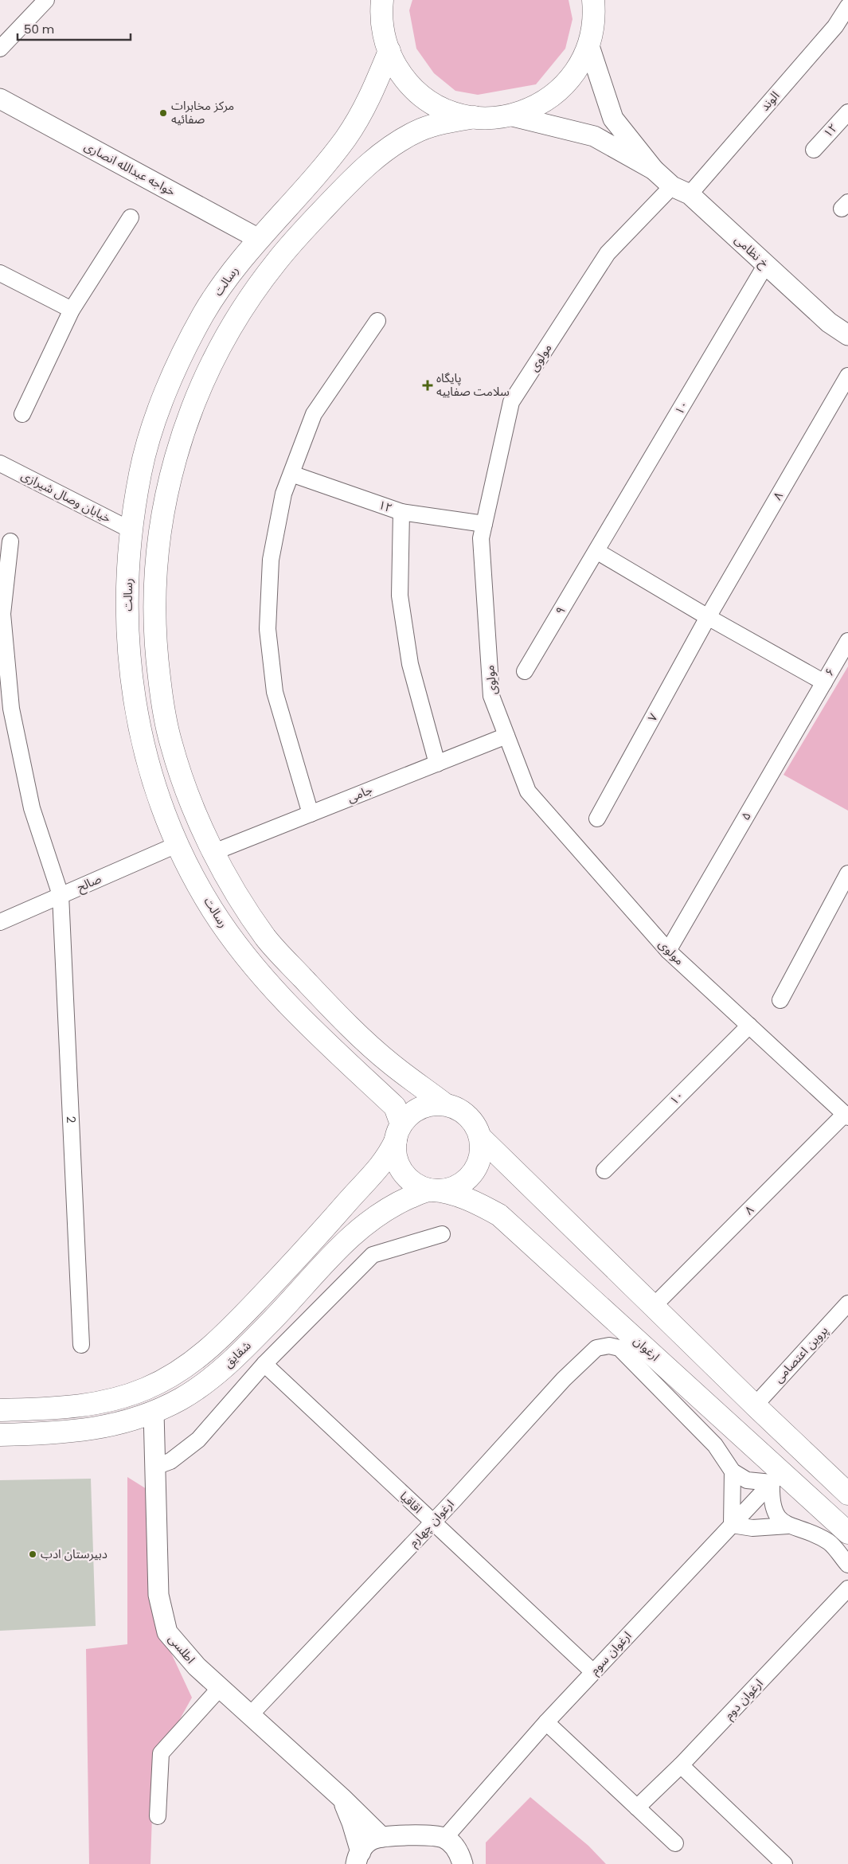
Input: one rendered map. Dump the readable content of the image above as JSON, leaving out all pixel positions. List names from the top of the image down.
{
  "streets": {
    "main road": ["رسالت", "ارغوان", "شقایق"],
    "street": [
      "الوند",
      "۱۲",
      "خواجه عبدالله انصاری",
      "خ نظامی",
      "مولوی",
      "۱۰",
      "۸",
      "خیابان وصال شیرازی",
      "۹",
      "۶",
      "۷",
      "جامی",
      "۵",
      "صالح",
      "2",
      "پروین اعتصامی",
      "اقاقیا",
      "ارغوان چهارم",
      "اطلسی",
      "ارغوان سوم",
      "ارغوان دوم"
    ]
  },
  "crossings": [
    ["الوند", "خ نظامی"],
    ["الوند", "مولوی"],
    ["۱۲", "مولوی"],
    ["خواجه عبدالله انصاری", "رسالت"],
    ["خ نظامی", "مولوی"],
    ["خ نظامی", "۱۰"],
    ["رسالت", "خیابان وصال شیرازی"],
    ["رسالت", "صالح"],
    ["رسالت", "ارغوان"],
    ["رسالت", "شقایق"],
    ["مولوی", "۱۰"],
    ["مولوی", "۸"],
    ["مولوی", "جامی"],
    ["مولوی", "۵"],
    ["۱۰", "۹"],
    ["۸", "۷"],
    ["۶", "۵"],
    ["صالح", "2"],
    ["ارغوان", "شقایق"],
    ["ارغوان", "ارغوان سوم"],
    ["شقایق", "اطلسی"],
    ["اقاقیا", "ارغوان چهارم"],
    ["اقاقیا", "ارغوان سوم"],
    ["ارغوان چهارم", "اطلسی"]
  ],
  "places": {
    "other": ["مرکز مخابرات صفائیه", "دبیرستان ادب"],
    "health": ["پایگاه سلامت صفاییه"]
  },
  "scale_bar": "50 m"
}
